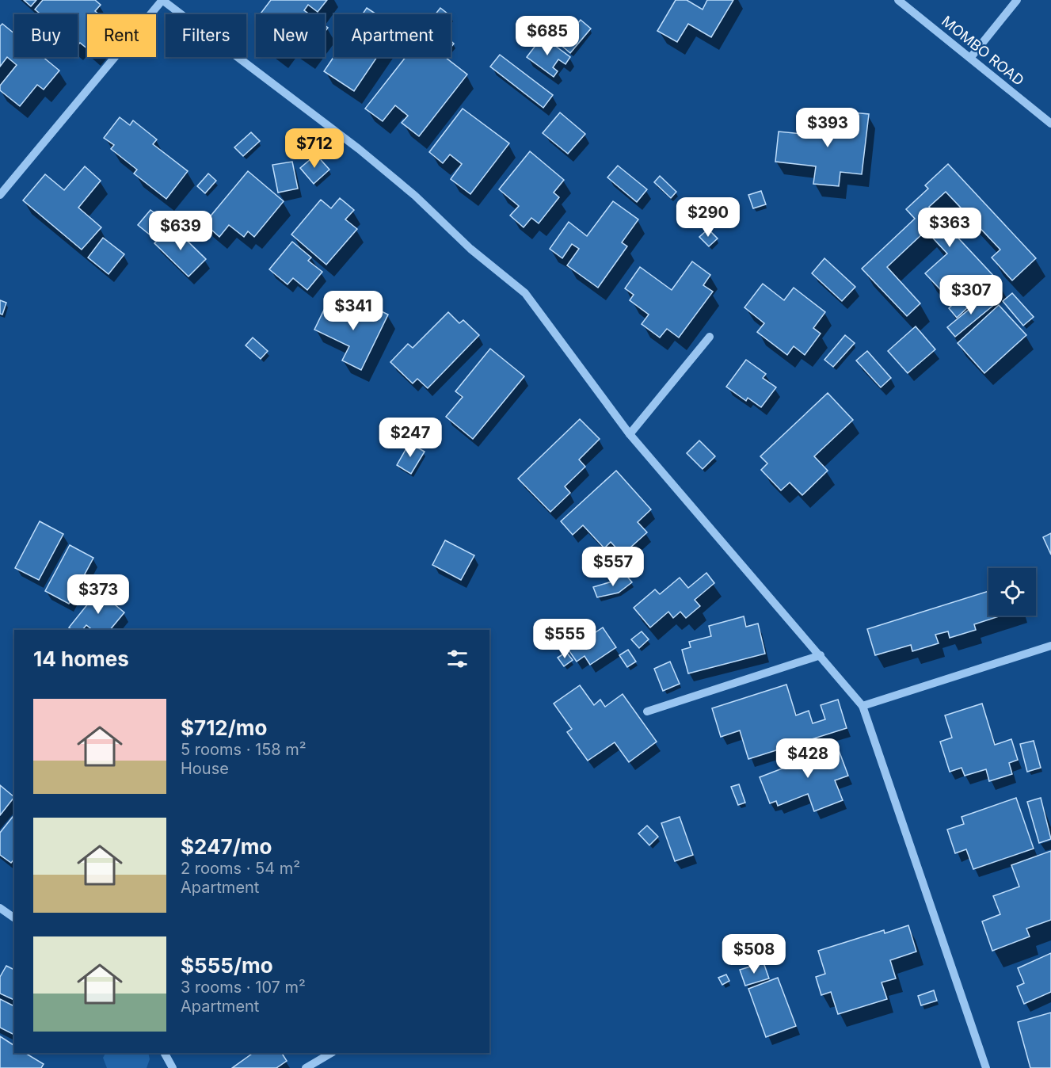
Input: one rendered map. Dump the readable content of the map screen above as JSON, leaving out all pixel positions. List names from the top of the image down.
{
  "streets": {
    "street": ["MOMBO ROAD"]
  },
  "page": {
    "chip": [
      "Buy",
      "Rent",
      "Filters",
      "New",
      "Apartment"
    ],
    "price": [
      "$685",
      "$393",
      "$712",
      "$290",
      "$363",
      "$639",
      "$307",
      "$341",
      "$247",
      "$557",
      "$373",
      "$555",
      "$428",
      "$508"
    ],
    "heading": "14 homes",
    "list": [
      {
        "name": "$712/mo",
        "note": "5 rooms · 158 m² · House"
      },
      {
        "name": "$247/mo",
        "note": "2 rooms · 54 m² · Apartment"
      },
      {
        "name": "$555/mo",
        "note": "3 rooms · 107 m² · Apartment"
      }
    ]
  }
}
